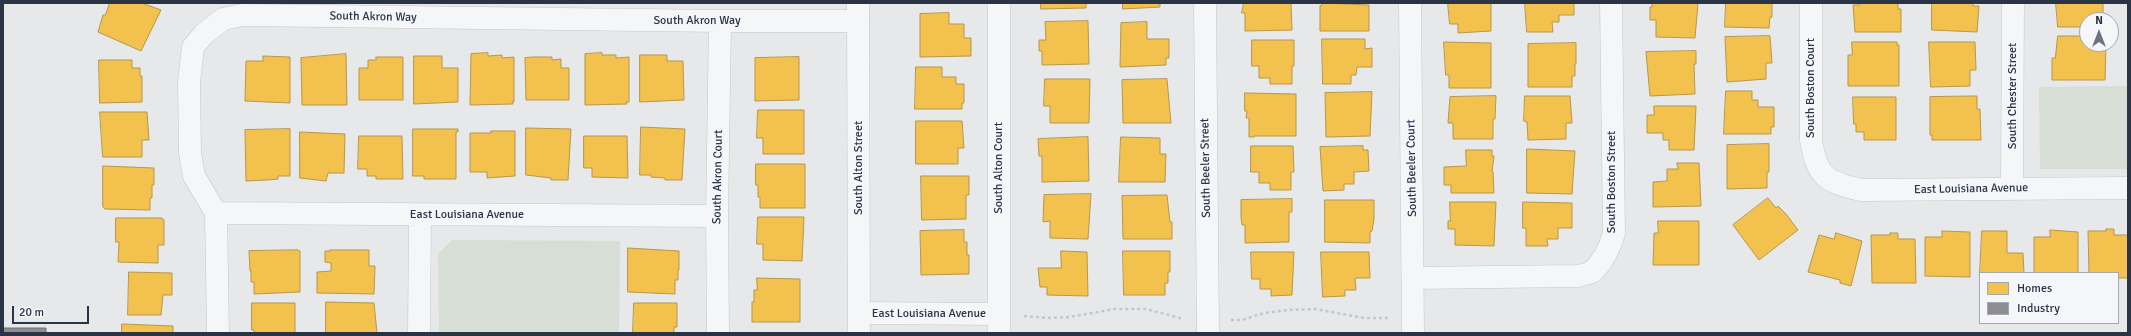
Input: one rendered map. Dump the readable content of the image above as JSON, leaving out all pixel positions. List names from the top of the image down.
{
  "streets": {
    "street": [
      "South Akron Way",
      "South Boston Court",
      "South Chester Street",
      "South Alton Street",
      "South Alton Court",
      "South Beeler Street",
      "South Beeler Court",
      "South Akron Court",
      "South Boston Street",
      "East Louisiana Avenue"
    ]
  },
  "crossings": [
    ["South Akron Way", "South Alton Street"],
    ["South Akron Way", "South Akron Court"],
    ["South Akron Way", "East Louisiana Avenue"],
    ["South Boston Court", "East Louisiana Avenue"],
    ["South Chester Street", "East Louisiana Avenue"],
    ["South Alton Street", "East Louisiana Avenue"],
    ["South Alton Court", "East Louisiana Avenue"],
    ["South Beeler Court", "South Boston Street"],
    ["South Akron Court", "East Louisiana Avenue"]
  ],
  "legend": ["Homes", "Industry"],
  "scale_bar": "20 m",
  "north": "top"
}
